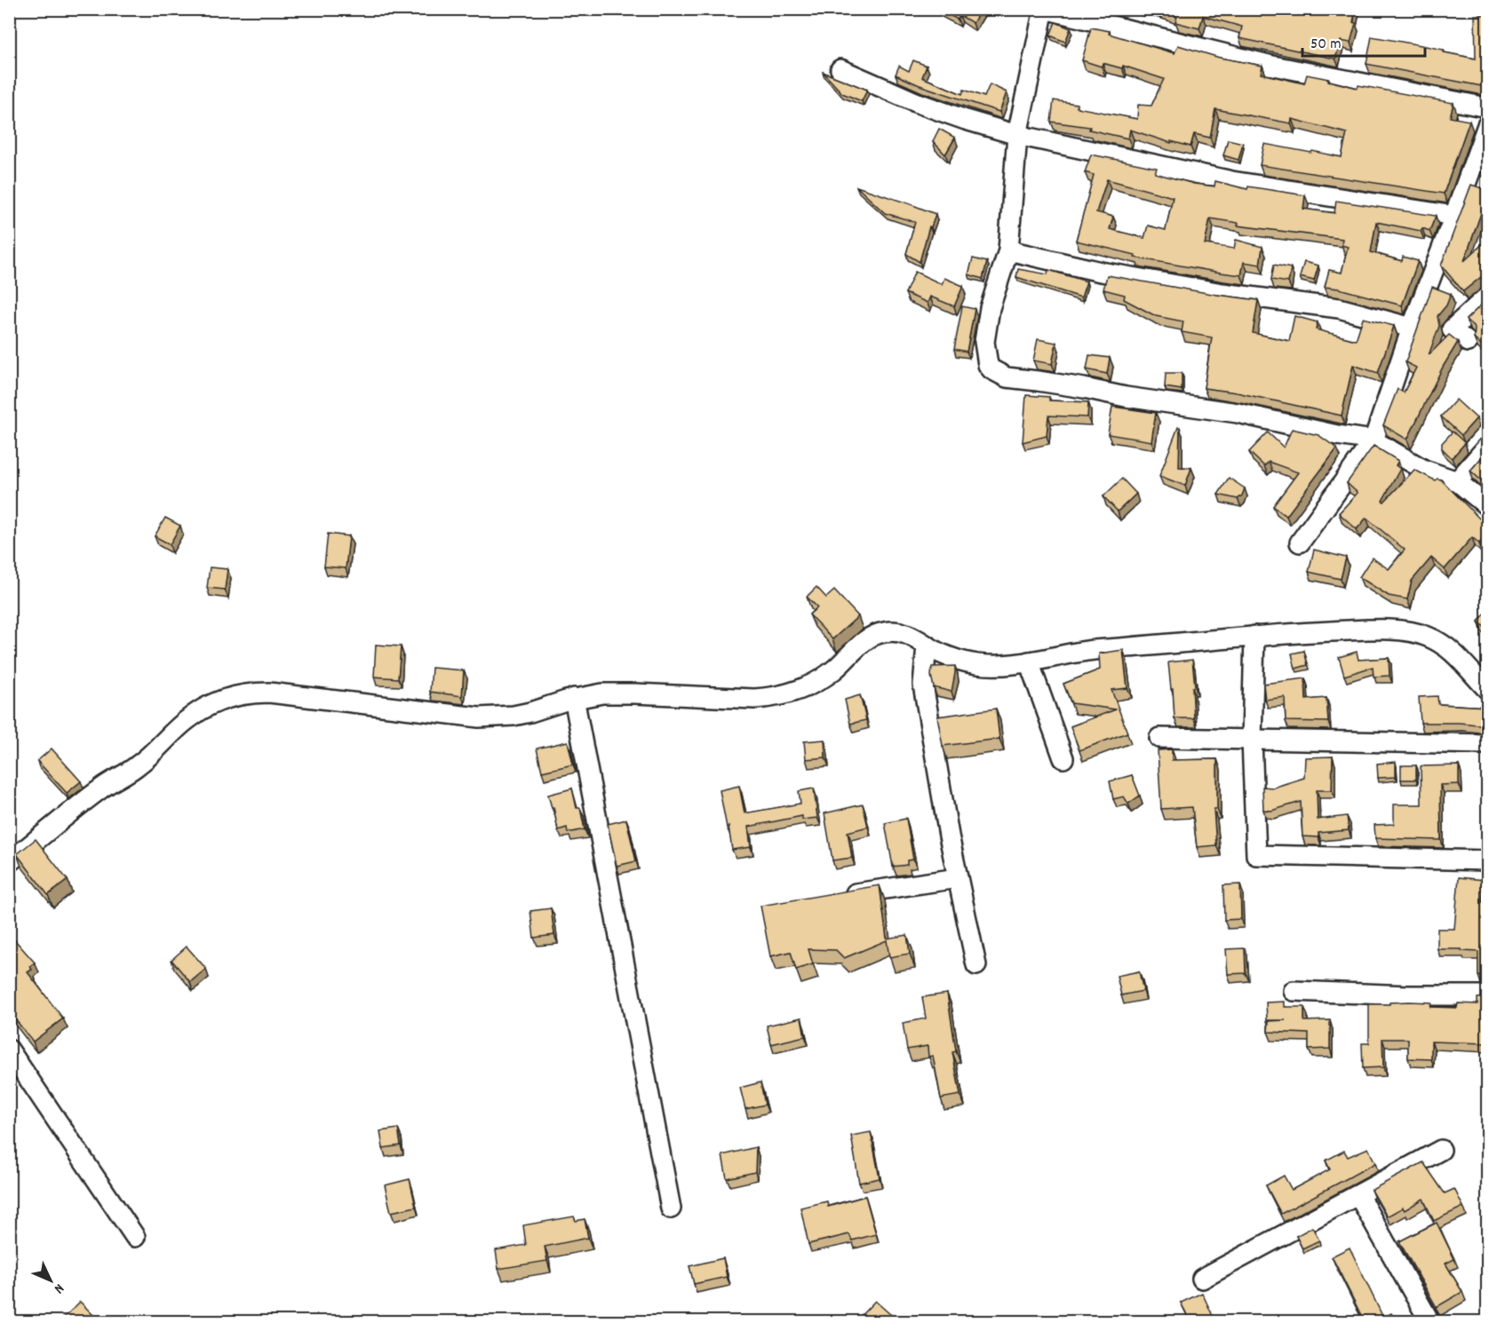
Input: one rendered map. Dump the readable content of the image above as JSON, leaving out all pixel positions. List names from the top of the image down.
{
  "scale_bar": "50 m",
  "north": "bottom right"
}
